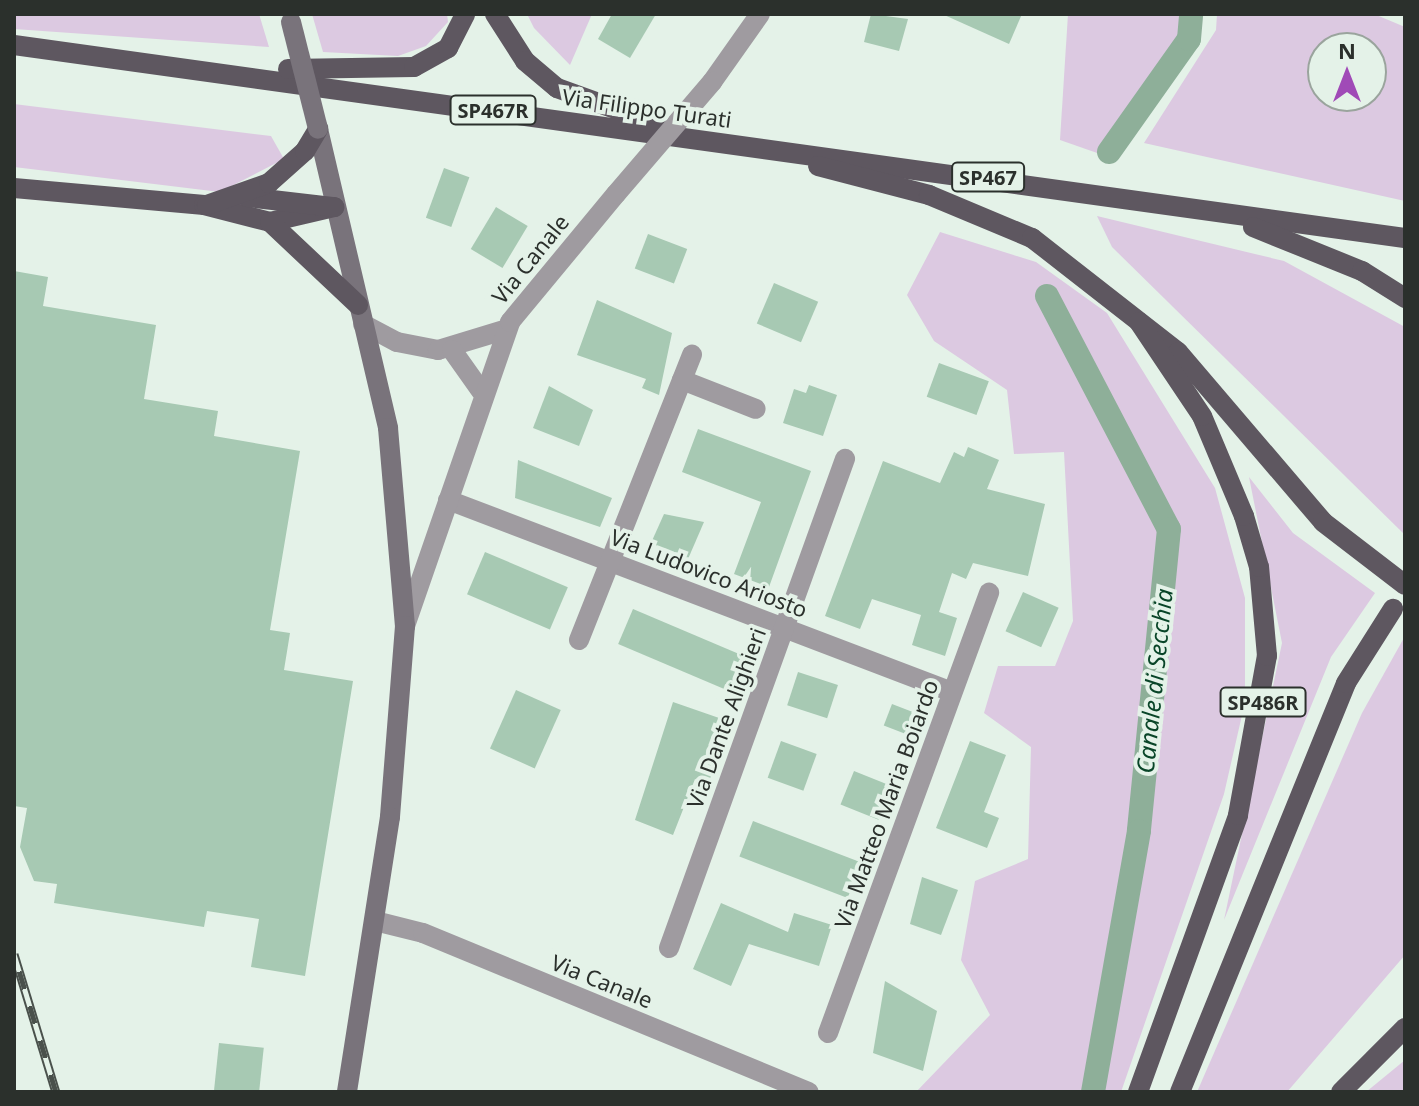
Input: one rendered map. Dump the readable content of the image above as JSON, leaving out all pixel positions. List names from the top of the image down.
{
  "streets": {
    "main road": [
      "Via Filippo Turati",
      "SP467R",
      "SP467",
      "Via Canale",
      "SP486R"
    ],
    "street": ["Via Ludovico Ariosto", "Via Dante Alighieri", "Via Matteo Maria Boiardo"]
  },
  "crossings": [
    ["Via Filippo Turati", "SP467"],
    ["Via Canale", "Via Ludovico Ariosto"],
    ["Via Ludovico Ariosto", "Via Dante Alighieri"],
    ["Via Ludovico Ariosto", "Via Matteo Maria Boiardo"]
  ],
  "water": ["Canale di Secchia"],
  "north": "top"
}
